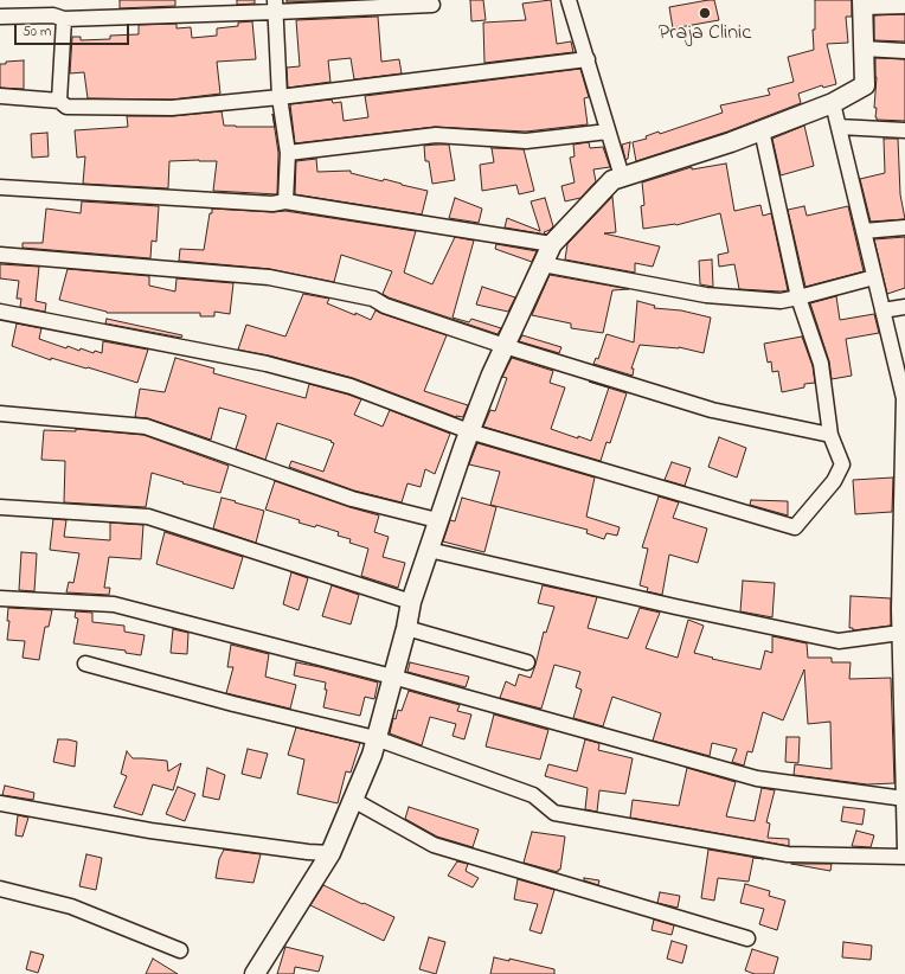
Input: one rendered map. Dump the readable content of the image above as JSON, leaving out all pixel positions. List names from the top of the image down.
{
  "places": ["Praja Clinic"],
  "scale_bar": "50 m"
}
